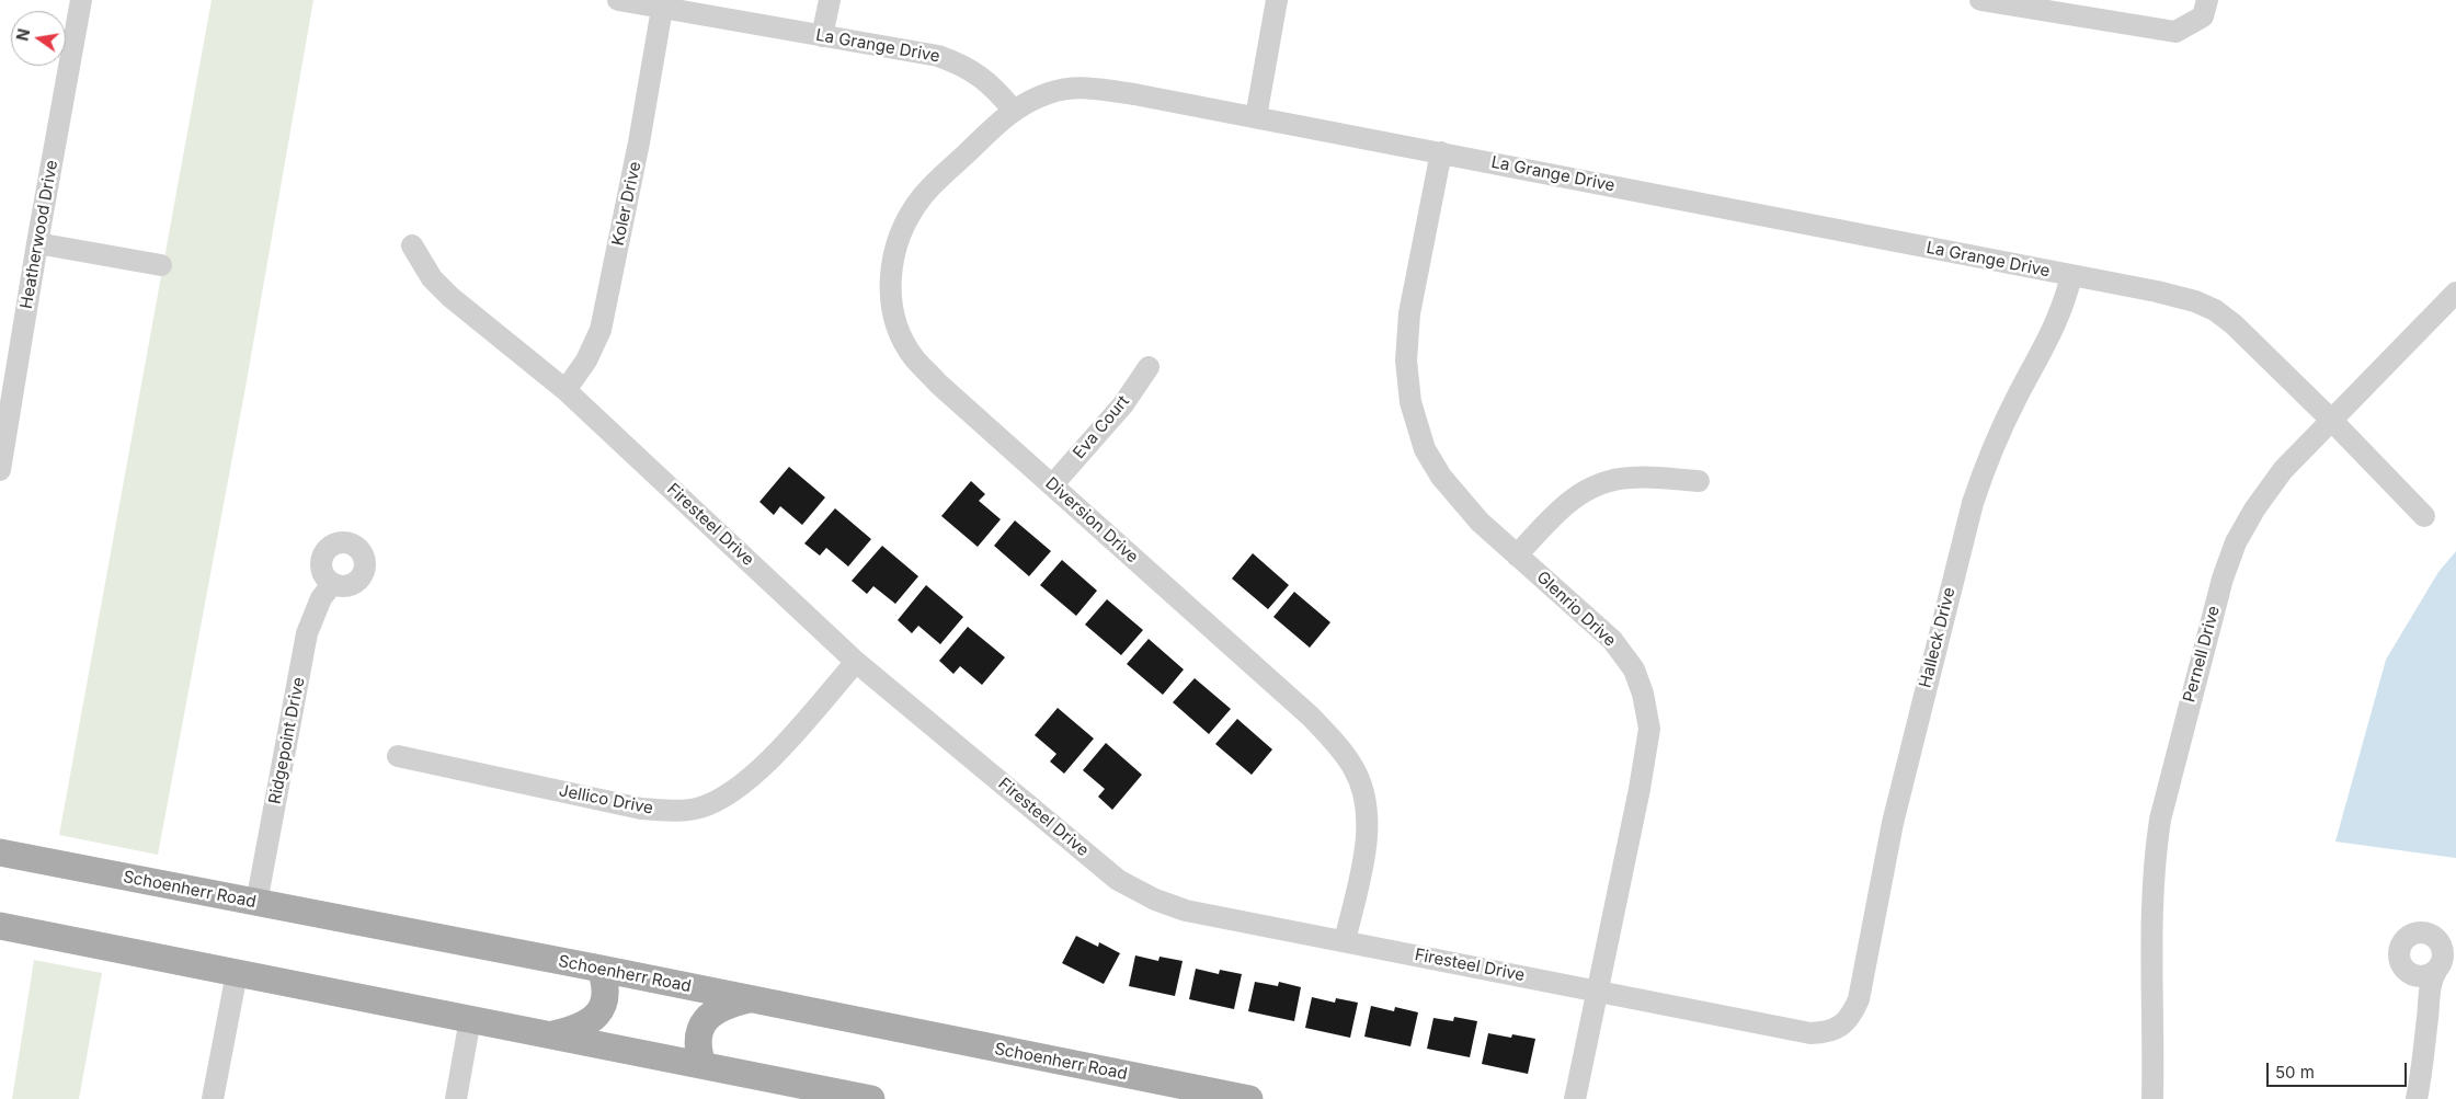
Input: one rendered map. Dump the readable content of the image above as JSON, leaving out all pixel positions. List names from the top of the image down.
{
  "streets": {
    "main road": ["Schoenherr Road"],
    "street": [
      "La Grange Drive",
      "Koler Drive",
      "Heatherwood Drive",
      "Eva Court",
      "Diversion Drive",
      "Firesteel Drive",
      "Glenrio Drive",
      "Halleck Drive",
      "Pernell Drive",
      "Ridgepoint Drive",
      "Jellico Drive"
    ]
  },
  "crossings": [
    ["La Grange Drive", "Koler Drive"],
    ["La Grange Drive", "Diversion Drive"],
    ["La Grange Drive", "Glenrio Drive"],
    ["La Grange Drive", "Halleck Drive"],
    ["La Grange Drive", "Pernell Drive"],
    ["Koler Drive", "Firesteel Drive"],
    ["Eva Court", "Diversion Drive"],
    ["Diversion Drive", "Firesteel Drive"],
    ["Firesteel Drive", "Glenrio Drive"],
    ["Firesteel Drive", "Halleck Drive"],
    ["Firesteel Drive", "Jellico Drive"],
    ["Ridgepoint Drive", "Schoenherr Road"]
  ],
  "scale_bar": "50 m",
  "north": "left"
}
